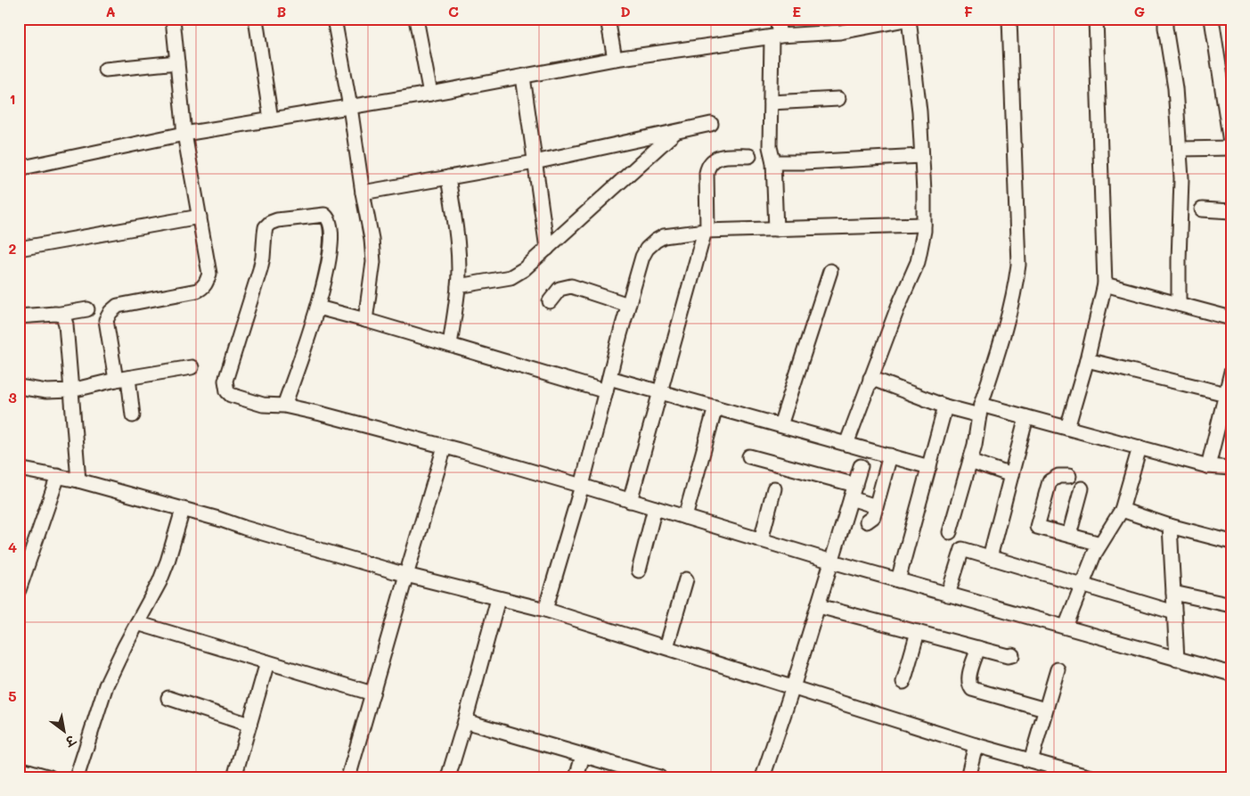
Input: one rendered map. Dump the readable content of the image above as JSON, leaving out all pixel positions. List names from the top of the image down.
{
  "north": "bottom right",
  "grid": {
    "columns": [
      "A",
      "B",
      "C",
      "D",
      "E",
      "F",
      "G"
    ],
    "rows": [
      "1",
      "2",
      "3",
      "4",
      "5"
    ]
  }
}
